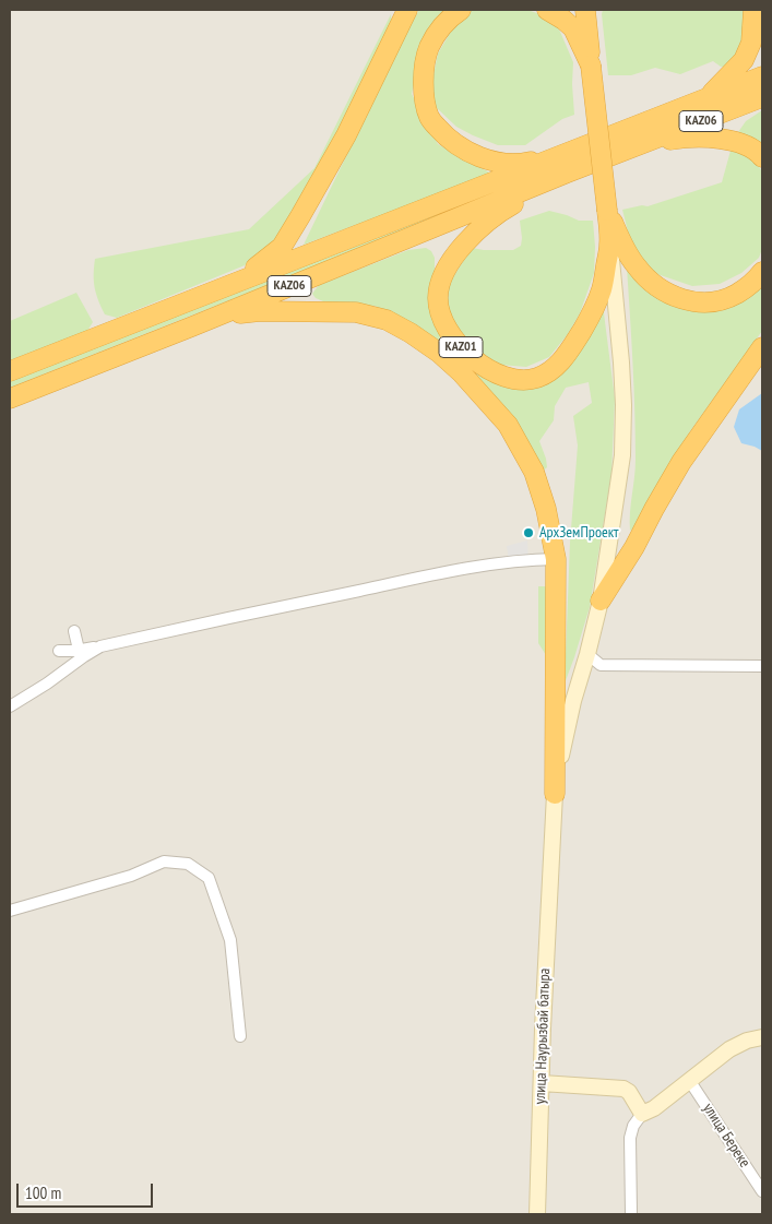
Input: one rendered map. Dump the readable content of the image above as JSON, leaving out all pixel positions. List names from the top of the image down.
{
  "streets": {
    "highway": ["KАZ06", "KАZ01"],
    "main road": ["улица Наурызбай батыра"],
    "street": ["улица Береке"]
  },
  "crossings": [
    ["KАZ06", "KАZ01"],
    ["KАZ01", "улица Наурызбай батыра"]
  ],
  "places": ["АрхЗемПроект"],
  "scale_bar": "100 m"
}
